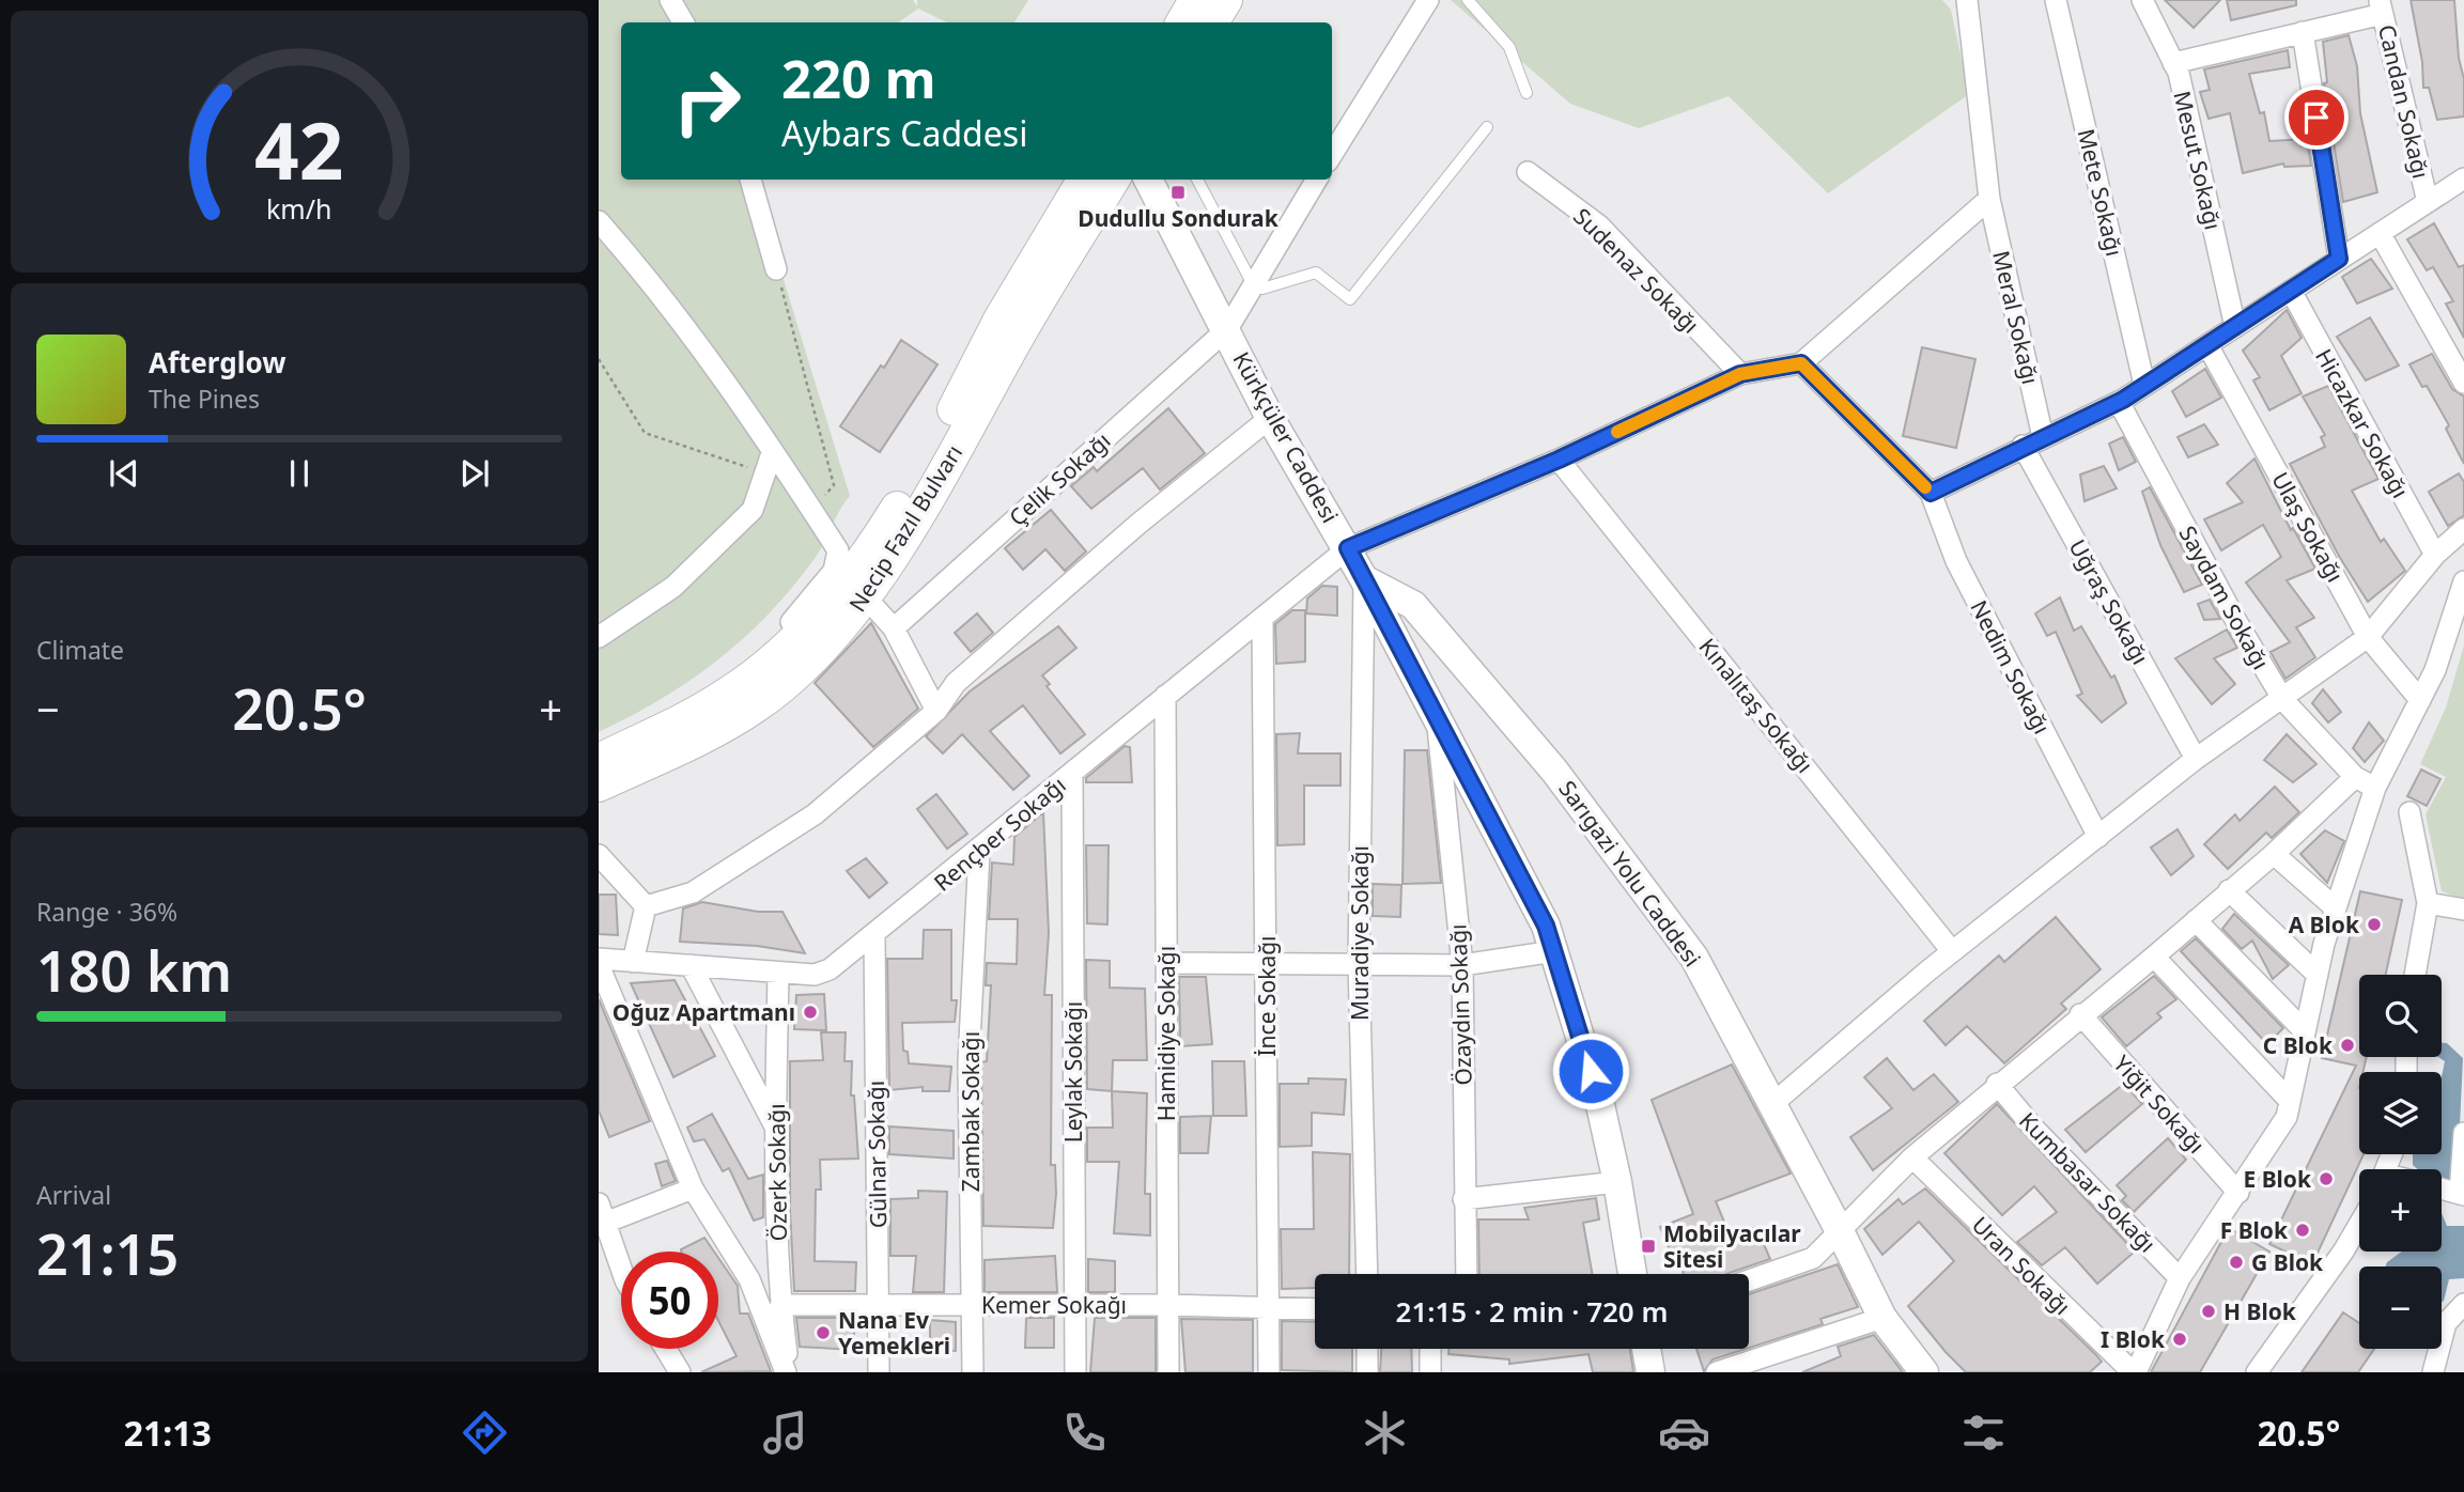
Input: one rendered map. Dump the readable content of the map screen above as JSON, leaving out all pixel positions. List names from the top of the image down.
{
  "streets": {
    "main road": ["Kürkçüler Caddesi", "Necip Fazıl Bulvarı", "Sarıgazi Yolu Caddesi"],
    "street": [
      "Candan Sokağı",
      "Mesut Sokağı",
      "Mete Sokağı",
      "Sudenaz Sokağı",
      "Meral Sokağı",
      "Hicazkar Sokağı",
      "Çelik Sokağı",
      "Ulaş Sokağı",
      "Saydam Sokağı",
      "Uğraş Sokağı",
      "Nedim Sokağı",
      "Kınalıtaş Sokağı",
      "Rençber Sokağı",
      "Muradiye Sokağı",
      "İnce Sokağı",
      "Özaydın Sokağı",
      "Hamidiye Sokağı",
      "Leylak Sokağı",
      "Yiğit Sokağı",
      "Zambak Sokağı",
      "Gülnar Sokağı",
      "Özerk Sokağı",
      "Kumbasar Sokağı",
      "Uran Sokağı",
      "Kemer Sokağı"
    ]
  },
  "crossings": [
    ["Sudenaz Sokağı", "Rençber Sokağı"],
    ["Kürkçüler Caddesi", "Çelik Sokağı"],
    ["Kürkçüler Caddesi", "Rençber Sokağı"],
    ["Kürkçüler Caddesi", "Sarıgazi Yolu Caddesi"],
    ["Kürkçüler Caddesi", "Muradiye Sokağı"],
    ["Kürkçüler Caddesi", "Özaydın Sokağı"],
    ["Kınalıtaş Sokağı", "Rençber Sokağı"],
    ["Rençber Sokağı", "İnce Sokağı"],
    ["Rençber Sokağı", "Hamidiye Sokağı"],
    ["Rençber Sokağı", "Leylak Sokağı"],
    ["Rençber Sokağı", "Zambak Sokağı"],
    ["Rençber Sokağı", "Gülnar Sokağı"],
    ["Rençber Sokağı", "Özerk Sokağı"],
    ["Sarıgazi Yolu Caddesi", "Muradiye Sokağı"],
    ["İnce Sokağı", "Kemer Sokağı"],
    ["Hamidiye Sokağı", "Kemer Sokağı"],
    ["Leylak Sokağı", "Kemer Sokağı"],
    ["Zambak Sokağı", "Kemer Sokağı"],
    ["Gülnar Sokağı", "Kemer Sokağı"],
    ["Özerk Sokağı", "Kemer Sokağı"]
  ],
  "places": {
    "transit": ["Dudullu Sondurak", "Mobilyacılar Sitesi"],
    "other": [
      "A Blok",
      "Oğuz Apartmanı",
      "C Blok",
      "E Blok",
      "F Blok",
      "G Blok",
      "H Blok",
      "Nana Ev Yemekleri",
      "I Blok"
    ]
  },
  "page": {
    "turn": ["220 m", "Aybars Caddesi"],
    "song": ["Afterglow", "The Pines"],
    "tile": [
      "Climate",
      ["Range · 36%", "180 km"],
      ["Arrival", "21:15"]
    ],
    "heat": ["−", "20.5°", "+"],
    "map_buttons": ["+", "−"],
    "limit": "50",
    "trip": "21:15 · 2 min · 720 m",
    "tabs": ["21:13", "20.5°"],
    "gauge": ["42", "km/h"]
  }
}
